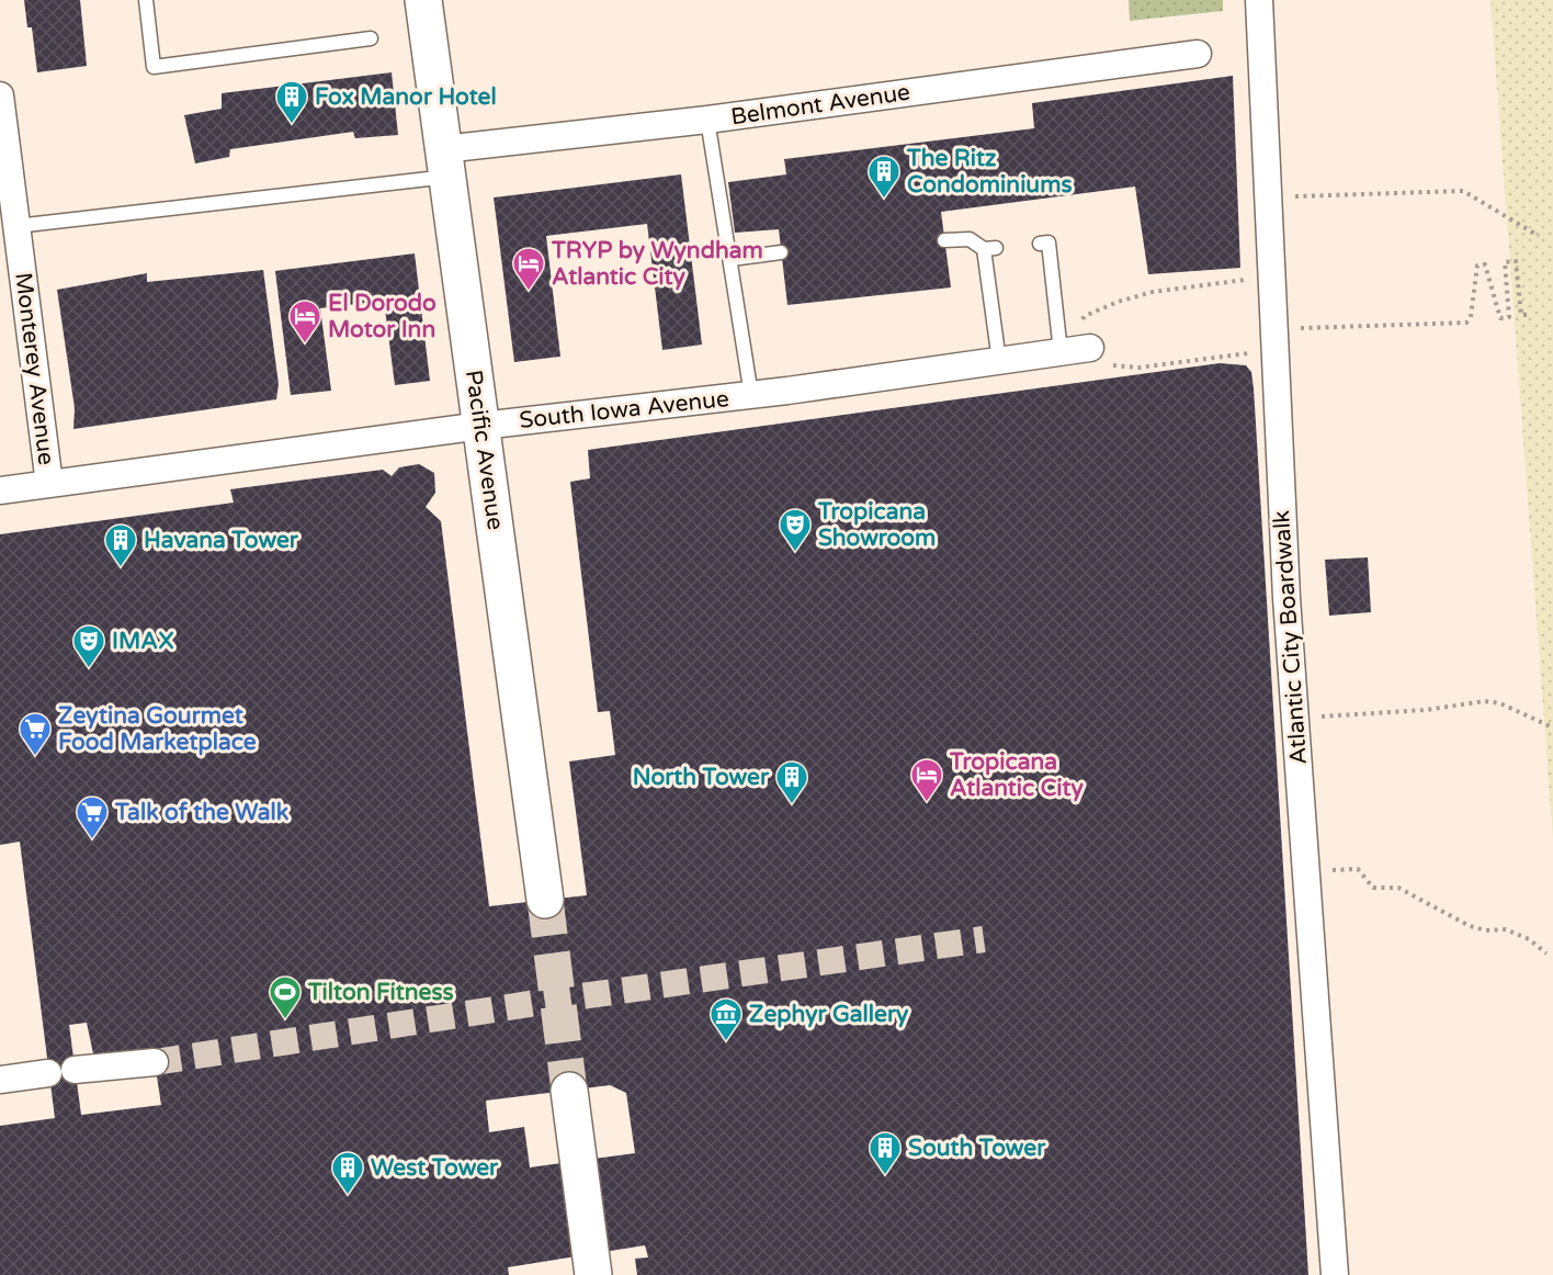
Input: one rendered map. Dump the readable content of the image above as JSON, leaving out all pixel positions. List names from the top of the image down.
{
  "streets": {
    "street": [
      "Belmont Avenue",
      "Monterey Avenue",
      "South Iowa Avenue",
      "Pacific Avenue",
      "Atlantic City Boardwalk"
    ]
  },
  "crossings": [
    ["Belmont Avenue", "Pacific Avenue"],
    ["Monterey Avenue", "South Iowa Avenue"],
    ["South Iowa Avenue", "Pacific Avenue"]
  ],
  "places": {
    "building": [
      "Fox Manor Hotel",
      "The Ritz Condominiums",
      "Havana Tower",
      "North Tower",
      "South Tower",
      "West Tower"
    ],
    "hotel": ["TRYP by Wyndham Atlantic City", "El Dorodo Motor Inn", "Tropicana Atlantic City"],
    "theatre": ["Tropicana Showroom", "IMAX"],
    "supermarket": ["Zeytina Gourmet Food Marketplace", "Talk of the Walk"],
    "sports": ["Tilton Fitness"],
    "museum": ["Zephyr Gallery"]
  }
}
